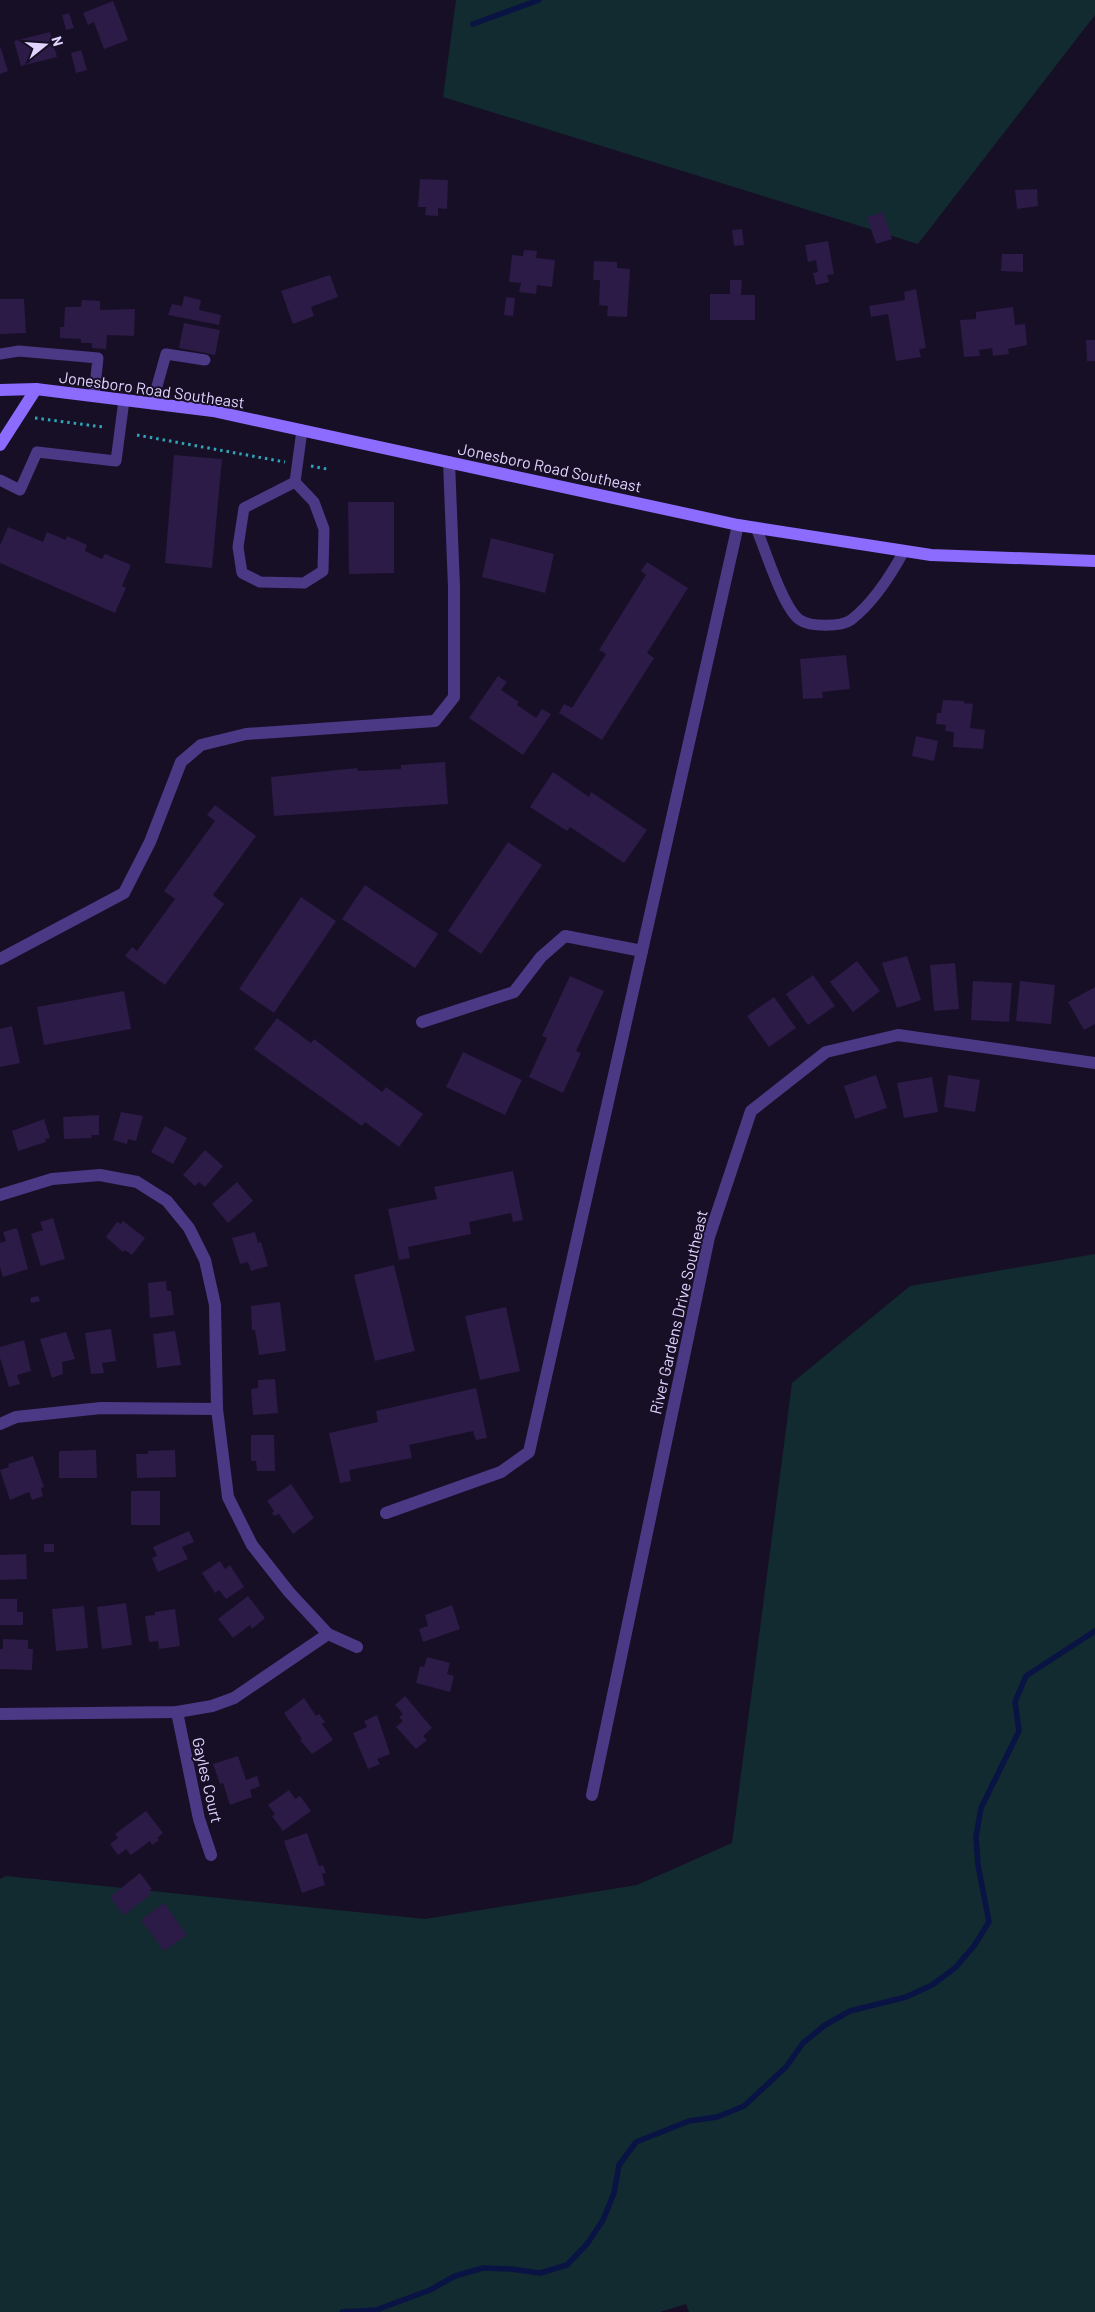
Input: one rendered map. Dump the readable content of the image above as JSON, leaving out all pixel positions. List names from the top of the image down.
{
  "streets": {
    "main road": ["Jonesboro Road Southeast"],
    "street": ["River Gardens Drive Southeast", "Gayles Court"]
  },
  "north": "right"
}
